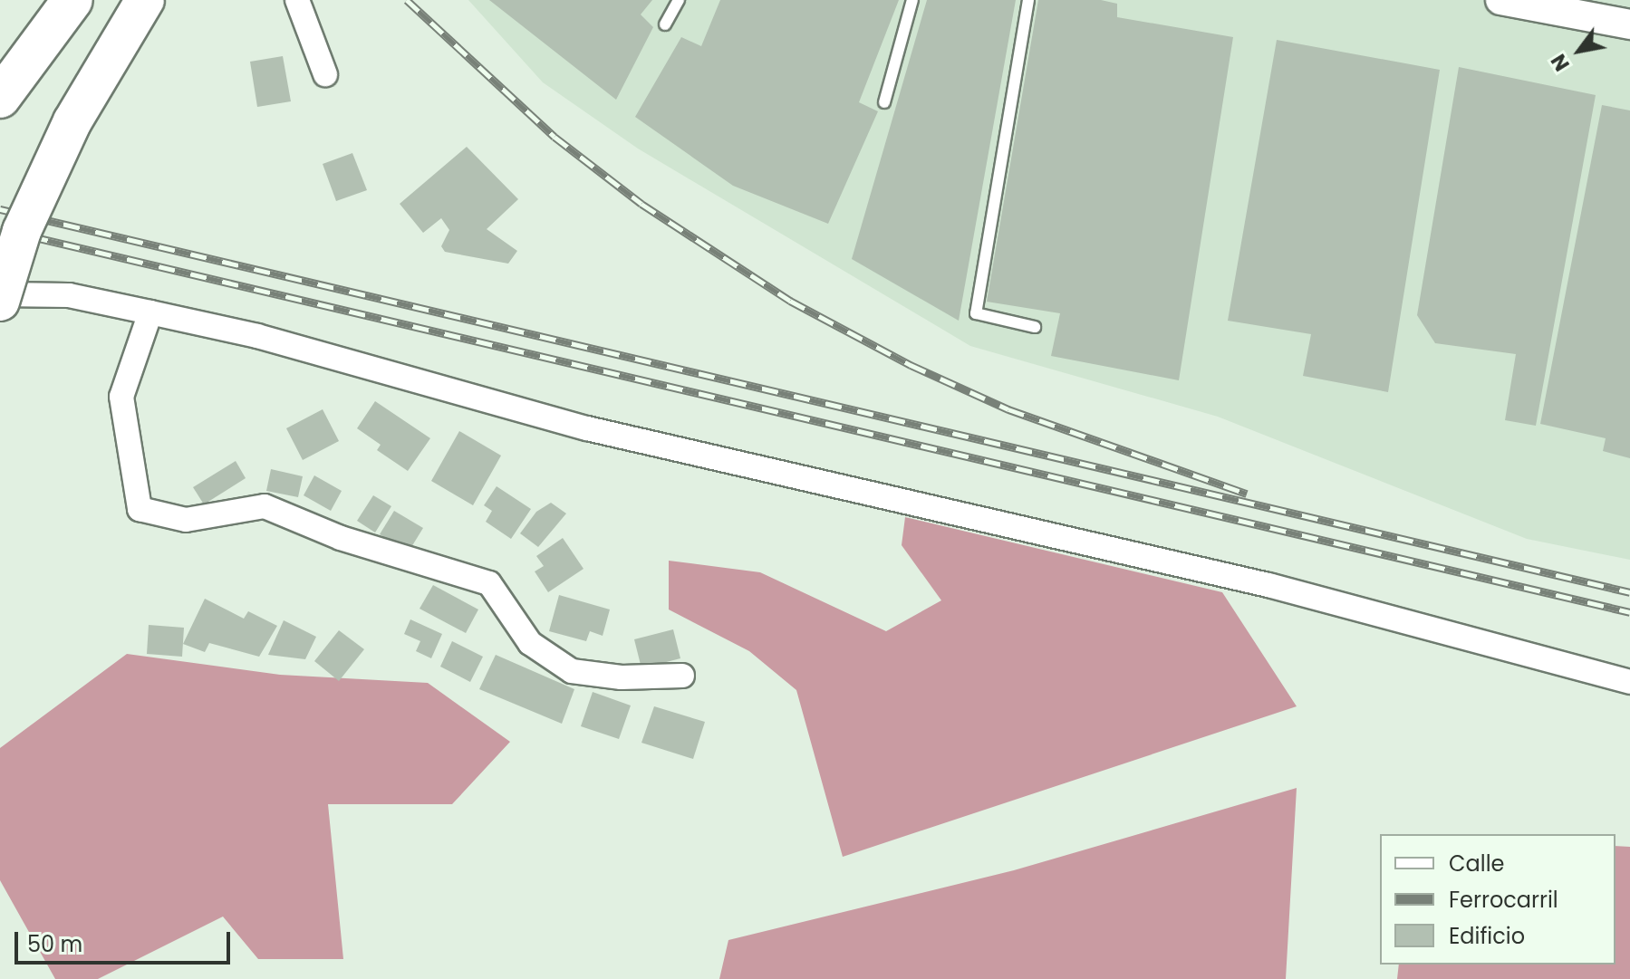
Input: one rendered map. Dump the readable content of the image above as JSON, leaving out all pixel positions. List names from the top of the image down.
{
  "legend": ["Calle", "Ferrocarril", "Edificio"],
  "scale_bar": "50 m",
  "north": "bottom left"
}
